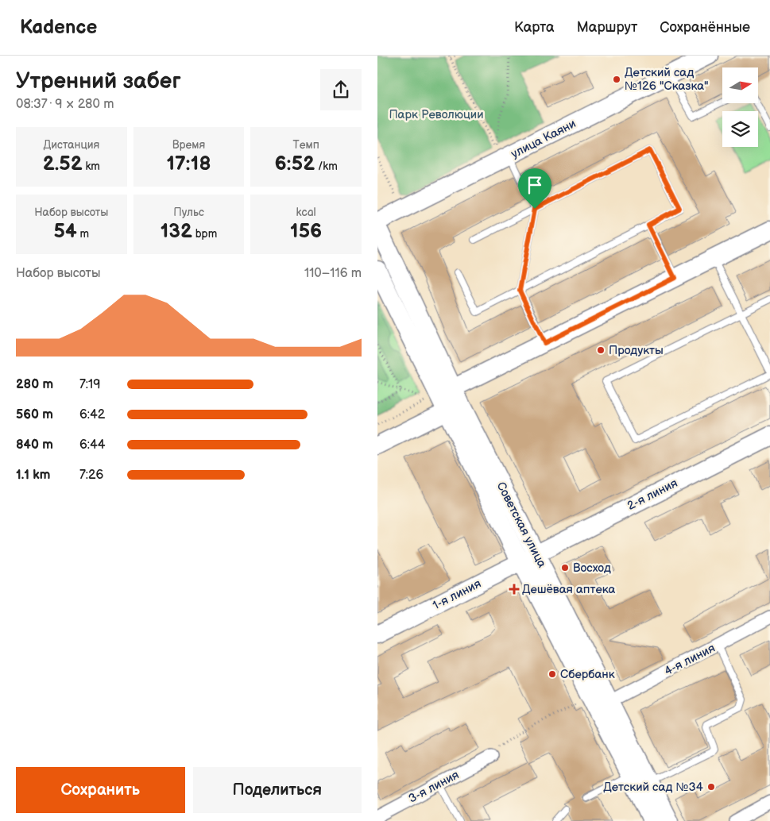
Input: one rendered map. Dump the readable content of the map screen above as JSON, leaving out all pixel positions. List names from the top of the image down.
{
  "streets": {
    "main road": [
      "улица Каяни",
      "2-я линия",
      "Советская улица",
      "1-я линия"
    ],
    "street": ["4-я линия", "3-я линия"]
  },
  "crossings": [
    ["2-я линия", "Советская улица"],
    ["2-я линия", "1-я линия"],
    ["Советская улица", "1-я линия"],
    ["Советская улица", "4-я линия"]
  ],
  "parks": ["Парк Революции"],
  "places": {
    "other": [
      "Детский сад №126 \"Сказка\"",
      "Продукты",
      "Восход",
      "Сбербанк",
      "Детский сад №34"
    ],
    "health": ["Дешёвая аптека"]
  },
  "north": "right",
  "page": {
    "header": "Kadence",
    "nav": ["Карта", "Маршрут", "Сохранённые"],
    "heading": ["Утренний забег", "08:37 · 9 × 280 m"],
    "stats": [
      ["Дистанция", "2.52 km"],
      ["Время", "17:18"],
      ["Темп", "6:52 /km"],
      ["Набор высоты", "54 m"],
      ["Пульс", "132 bpm"],
      ["kcal", "156"]
    ],
    "chart": ["Набор высоты", "110–116 m"],
    "list": [
      {
        "name": "280 m",
        "note": "7:19"
      },
      {
        "name": "560 m",
        "note": "6:42"
      },
      {
        "name": "840 m",
        "note": "6:44"
      },
      {
        "name": "1.1 km",
        "note": "7:26"
      }
    ],
    "buttons": ["Сохранить", "Поделиться"]
  }
}
